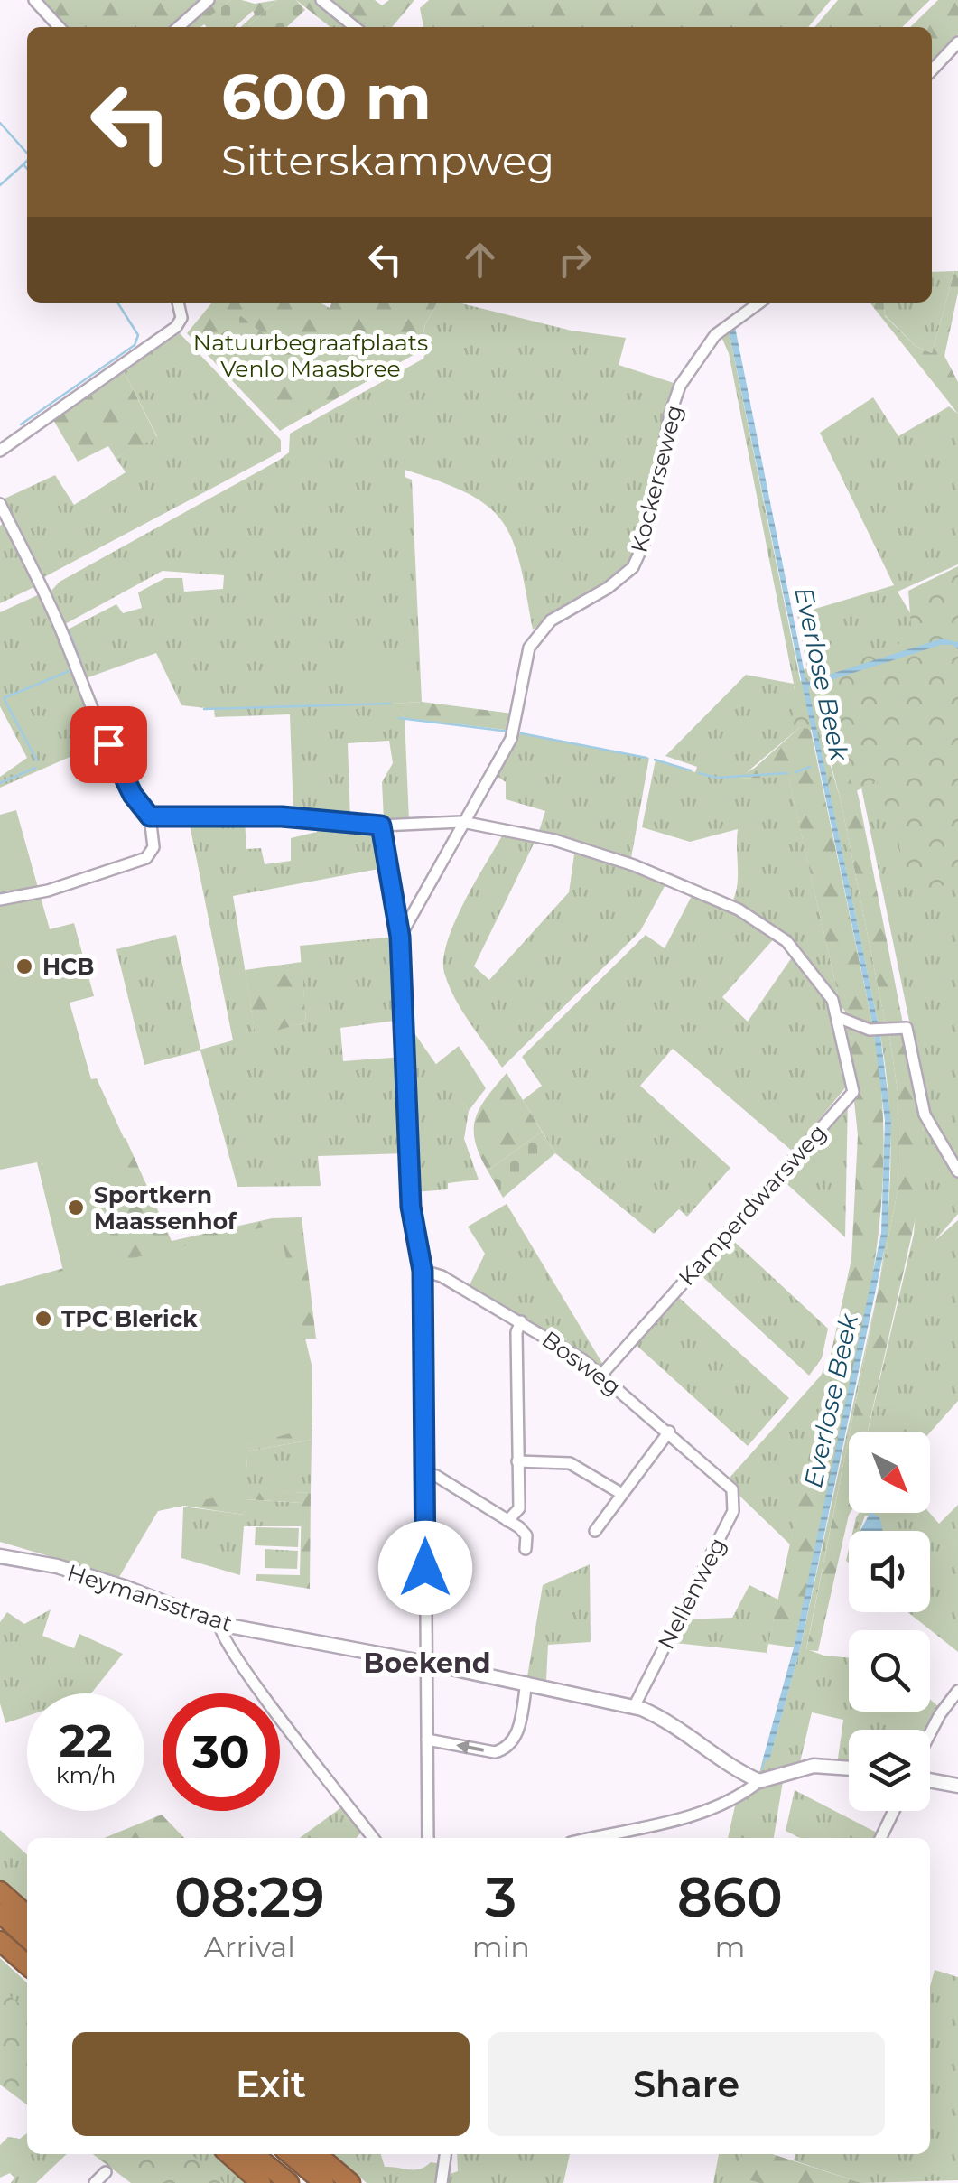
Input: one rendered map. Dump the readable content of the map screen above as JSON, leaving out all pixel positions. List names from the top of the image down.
{
  "streets": {
    "street": [
      "Kockerseweg",
      "Kamperdwarsweg",
      "Bosweg",
      "Nellenweg",
      "Heymansstraat"
    ]
  },
  "crossings": [
    ["Kamperdwarsweg", "Bosweg"],
    ["Bosweg", "Nellenweg"],
    ["Nellenweg", "Heymansstraat"]
  ],
  "districts": ["Boekend"],
  "water": ["Everlose Beek"],
  "parks": ["Natuurbegraafplaats Venlo Maasbree"],
  "places": ["HCB", "Sportkern Maassenhof", "TPC Blerick"],
  "north": "bottom right",
  "page": {
    "turn": ["600 m", "Sitterskampweg"],
    "speed": "22 km/h",
    "limit": "30",
    "eta": [
      "08:29",
      "Arrival",
      "3",
      "min",
      "860",
      "m"
    ],
    "buttons": ["Exit", "Share"]
  }
}
